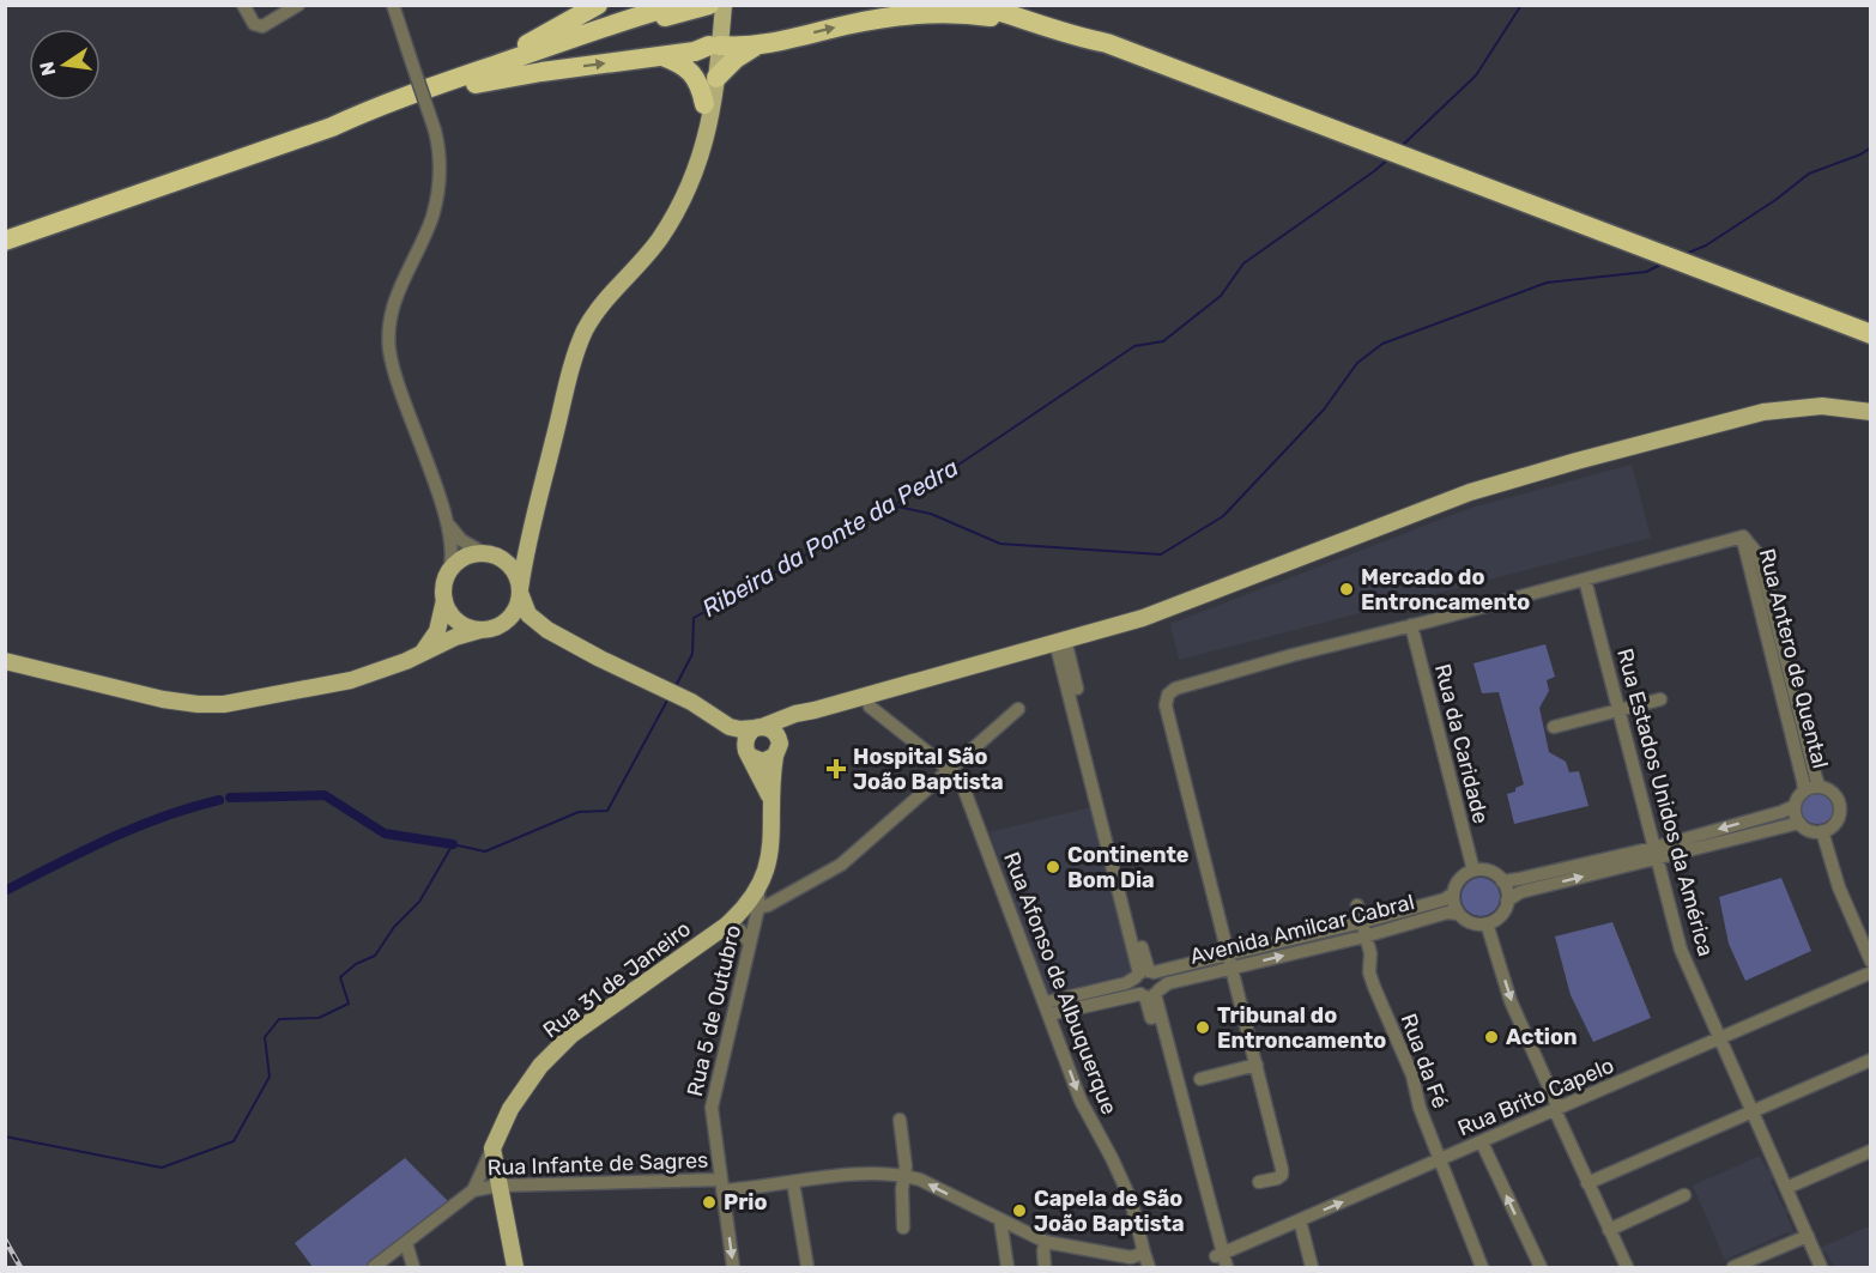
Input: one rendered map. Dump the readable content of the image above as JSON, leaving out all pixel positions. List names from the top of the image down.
{
  "streets": {
    "main road": ["Rua 31 de Janeiro"],
    "street": [
      "Rua Antero de Quental",
      "Rua da Caridade",
      "Rua Estados Unidos da América",
      "Avenida Amilcar Cabral",
      "Rua Afonso de Albuquerque",
      "Rua 5 de Outubro",
      "Rua da Fé",
      "Rua Brito Capelo",
      "Rua Infante de Sagres"
    ]
  },
  "crossings": [
    ["Rua da Caridade", "Avenida Amilcar Cabral"],
    ["Rua Estados Unidos da América", "Rua Brito Capelo"],
    ["Avenida Amilcar Cabral", "Rua Afonso de Albuquerque"],
    ["Avenida Amilcar Cabral", "Rua da Fé"],
    ["Rua 31 de Janeiro", "Rua 5 de Outubro"],
    ["Rua 31 de Janeiro", "Rua Infante de Sagres"],
    ["Rua 5 de Outubro", "Rua Infante de Sagres"],
    ["Rua da Fé", "Rua Brito Capelo"]
  ],
  "water": ["Ribeira da Ponte da Pedra"],
  "places": {
    "other": [
      "Mercado do Entroncamento",
      "Continente Bom Dia",
      "Tribunal do Entroncamento",
      "Action",
      "Prio",
      "Capela de São João Baptista"
    ],
    "health": ["Hospital São João Baptista"]
  },
  "north": "left"
}
